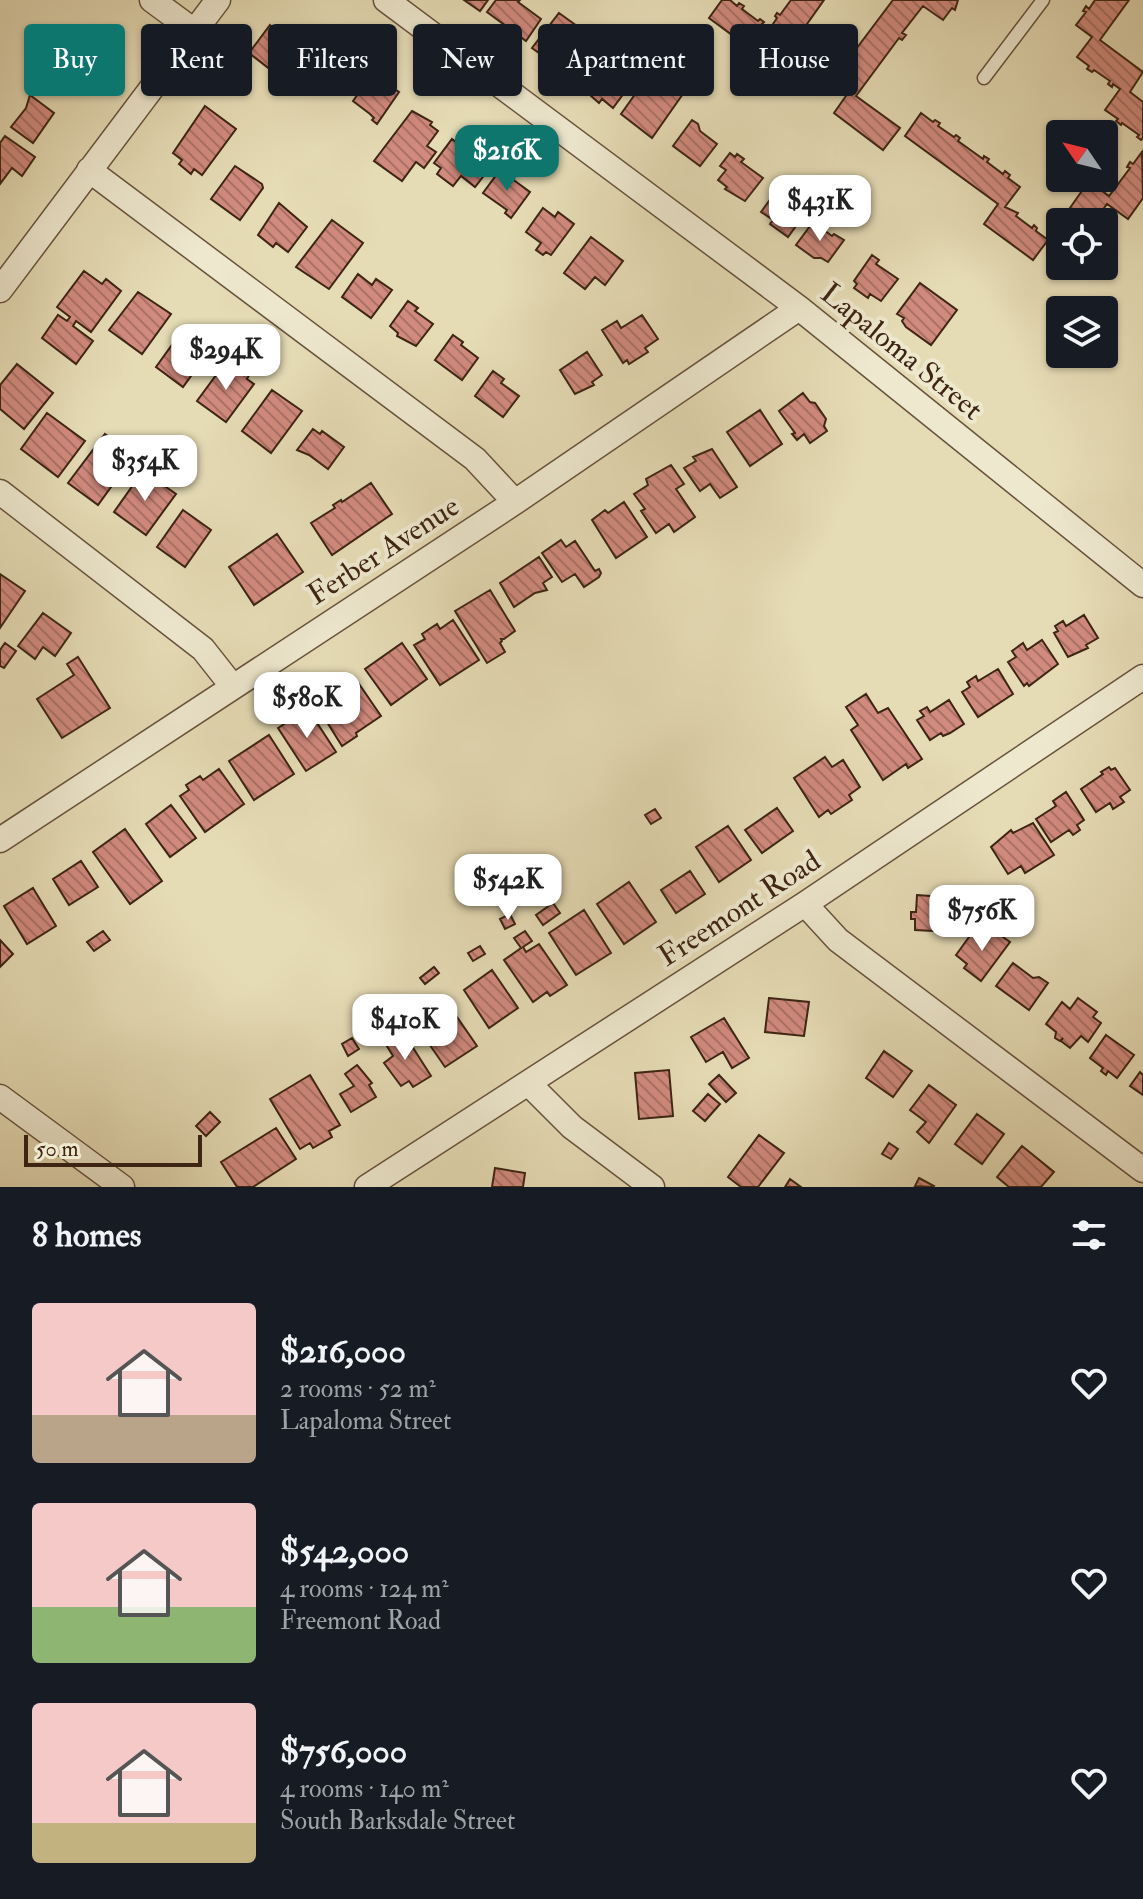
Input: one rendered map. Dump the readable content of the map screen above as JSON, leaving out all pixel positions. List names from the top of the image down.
{
  "streets": {
    "street": ["Lapaloma Street", "Ferber Avenue", "Freemont Road"]
  },
  "crossings": [
    ["Lapaloma Street", "Ferber Avenue"]
  ],
  "scale_bar": "50 m",
  "north": "top left",
  "page": {
    "chip": [
      "Buy",
      "Rent",
      "Filters",
      "New",
      "Apartment",
      "House"
    ],
    "price": [
      "$216K",
      "$431K",
      "$294K",
      "$354K",
      "$580K",
      "$542K",
      "$756K",
      "$410K"
    ],
    "scale": "50 m",
    "heading": "8 homes",
    "list": [
      {
        "name": "$216,000",
        "note": "2 rooms · 52 m² · Lapaloma Street"
      },
      {
        "name": "$542,000",
        "note": "4 rooms · 124 m² · Freemont Road"
      },
      {
        "name": "$756,000",
        "note": "4 rooms · 140 m² · South Barksdale Street"
      }
    ]
  }
}
